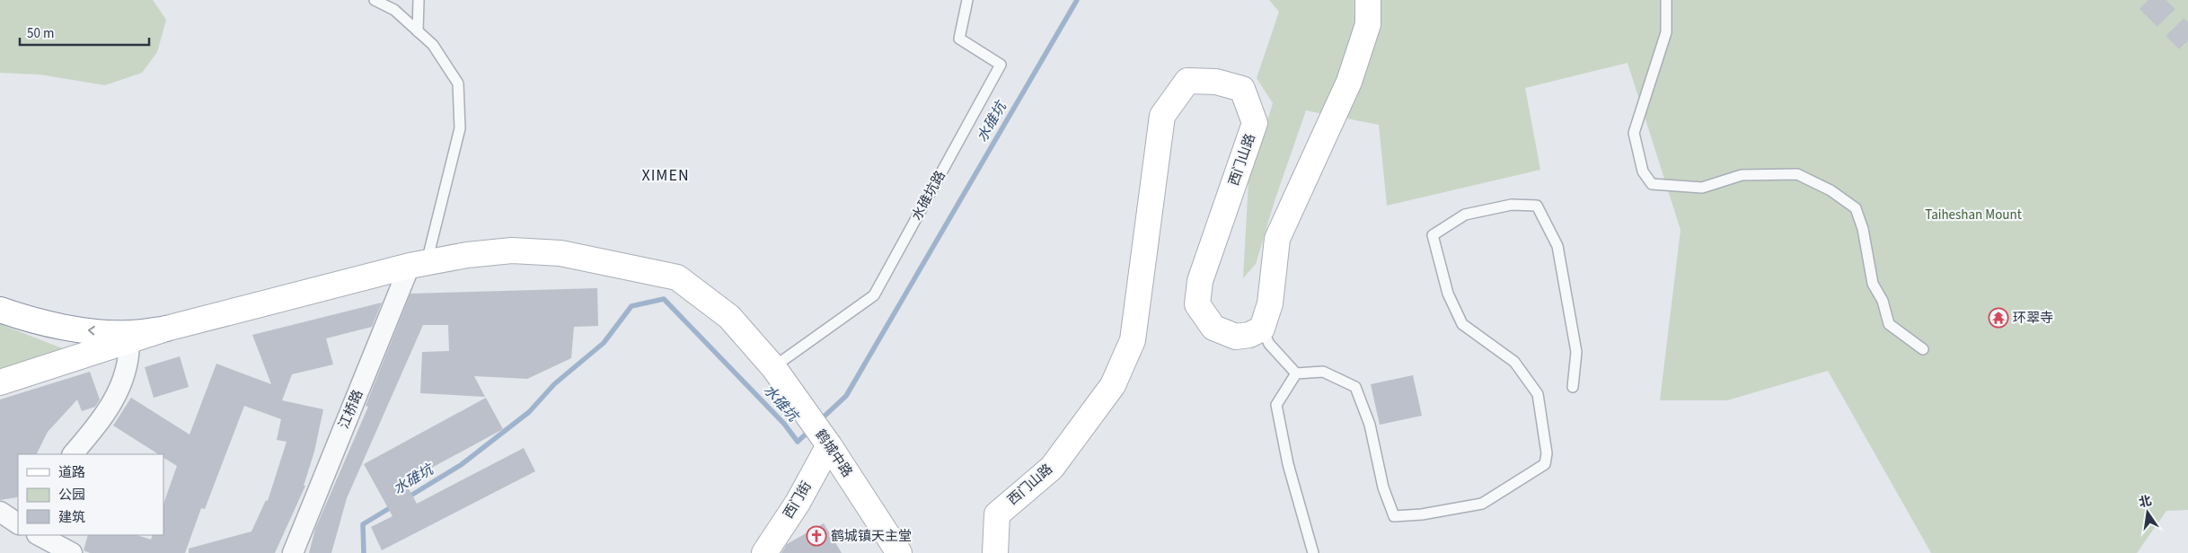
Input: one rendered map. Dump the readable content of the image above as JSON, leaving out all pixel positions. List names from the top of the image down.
{
  "streets": {
    "main road": ["西门山路", "鹤城中路", "西门街"],
    "street": ["江桥路"],
    "lane": ["水碓坑路"]
  },
  "crossings": [
    ["水碓坑路", "鹤城中路"],
    ["江桥路", "鹤城中路"],
    ["鹤城中路", "西门街"]
  ],
  "districts": ["XIMEN"],
  "water": ["水碓坑"],
  "parks": ["Taiheshan Mount"],
  "places": {
    "temple": ["环翠寺"],
    "church": ["鹤城镇天主堂"]
  },
  "legend": ["道路", "公园", "建筑"],
  "scale_bar": "50 m",
  "north": "top"
}
